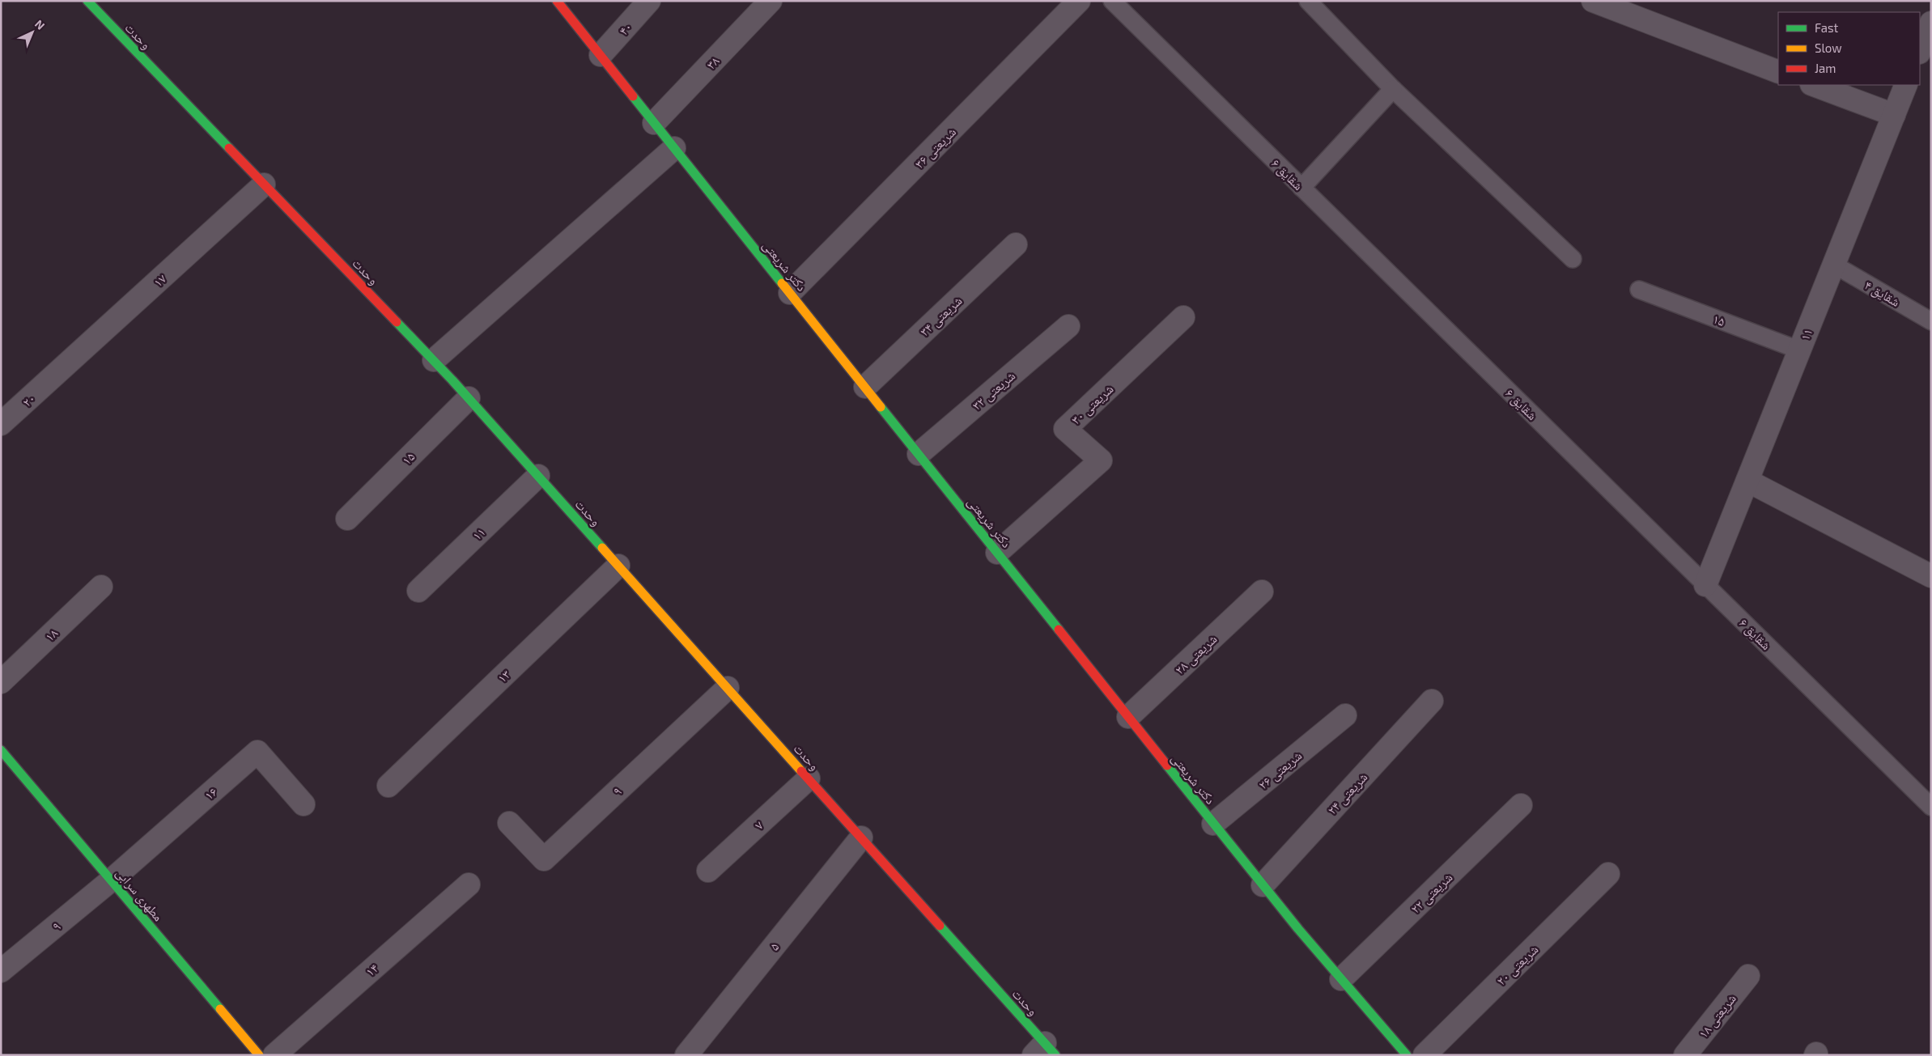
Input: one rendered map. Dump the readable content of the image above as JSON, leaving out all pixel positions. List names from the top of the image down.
{
  "streets": {
    "street": [
      "۴۰",
      "وحدت",
      "۳۸",
      "شریعتی ۳۶",
      "دکتر شریعتی",
      "۱۷",
      "شریعتی ۳۴",
      "۱۵",
      "۱۱",
      "شریعتی ۳۲",
      "۲۰",
      "شریعتی ۳۰",
      "۱۸",
      "شریعتی ۲۸",
      "۱۳",
      "شریعتی ۲۶",
      "۹",
      "۱۶",
      "شریعتی ۲۴",
      "۷",
      "شریعتی ۲۲",
      "مطهری سرابی",
      "۵",
      "شریعتی ۲۰",
      "۱۴",
      "شریعتی ۱۸"
    ],
    "lane": ["شقایق ۶", "شقایق ۴"]
  },
  "crossings": [
    ["۴۰", "دکتر شریعتی"],
    ["وحدت", "۱۷"],
    ["وحدت", "۱۵"],
    ["وحدت", "۱۱"],
    ["وحدت", "۱۳"],
    ["وحدت", "۹"],
    ["وحدت", "۷"],
    ["وحدت", "۵"],
    ["۳۸", "دکتر شریعتی"],
    ["شریعتی ۳۶", "دکتر شریعتی"],
    ["شقایق ۶", "۱۱"],
    ["دکتر شریعتی", "شریعتی ۳۴"],
    ["دکتر شریعتی", "شریعتی ۳۲"],
    ["دکتر شریعتی", "شریعتی ۳۰"],
    ["دکتر شریعتی", "شریعتی ۲۸"],
    ["دکتر شریعتی", "شریعتی ۲۶"],
    ["دکتر شریعتی", "شریعتی ۲۴"],
    ["دکتر شریعتی", "شریعتی ۲۲"],
    ["۱۷", "۲۰"],
    ["شقایق ۴", "۱۱"],
    ["۱۵", "۱۱"],
    ["۹", "۱۶"],
    ["۹", "مطهری سرابی"],
    ["۱۶", "مطهری سرابی"]
  ],
  "legend": ["Fast", "Slow", "Jam"],
  "north": "top right"
}
